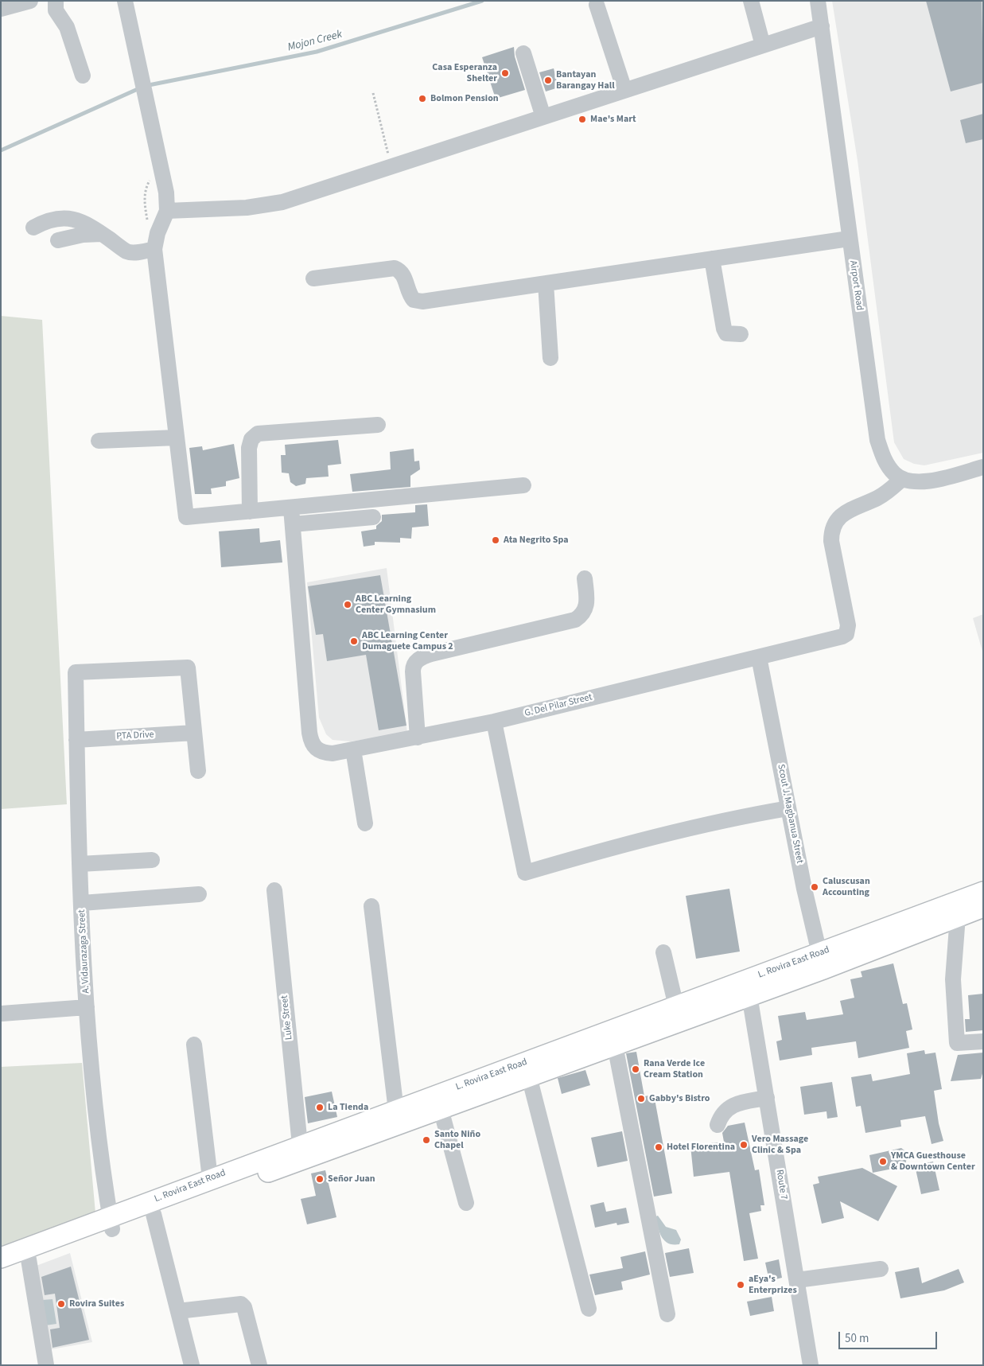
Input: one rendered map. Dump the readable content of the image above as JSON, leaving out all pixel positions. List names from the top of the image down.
{
  "streets": {
    "main road": ["L. Rovira East Road"],
    "street": [
      "Airport Road",
      "G. Del Pilar Street",
      "PTA Drive",
      "Scout J. Magbanua Street",
      "A. Vidaurazaga Street",
      "Luke Street",
      "Route 7"
    ]
  },
  "crossings": [
    ["Airport Road", "G. Del Pilar Street"],
    ["G. Del Pilar Street", "Scout J. Magbanua Street"],
    ["PTA Drive", "A. Vidaurazaga Street"],
    ["Scout J. Magbanua Street", "L. Rovira East Road"],
    ["A. Vidaurazaga Street", "L. Rovira East Road"],
    ["L. Rovira East Road", "Luke Street"],
    ["L. Rovira East Road", "Route 7"]
  ],
  "water": ["Mojon Creek"],
  "places": [
    "Casa Esperanza Shelter",
    "Bantayan Barangay Hall",
    "Bolmon Pension",
    "Mae's Mart",
    "Ata Negrito Spa",
    "ABC Learning Center Gymnasium",
    "ABC Learning Center Dumaguete Campus 2",
    "Caluscusan Accounting",
    "Rana Verde Ice Cream Station",
    "Gabby's Bistro",
    "La Tienda",
    "Santo Niño Chapel",
    "Vero Massage Clinic & Spa",
    "Hotel Florentina",
    "YMCA Guesthouse & Downtown Center",
    "Señor Juan",
    "aEya's Enterprizes",
    "Rovira Suites"
  ],
  "scale_bar": "50 m"
}
